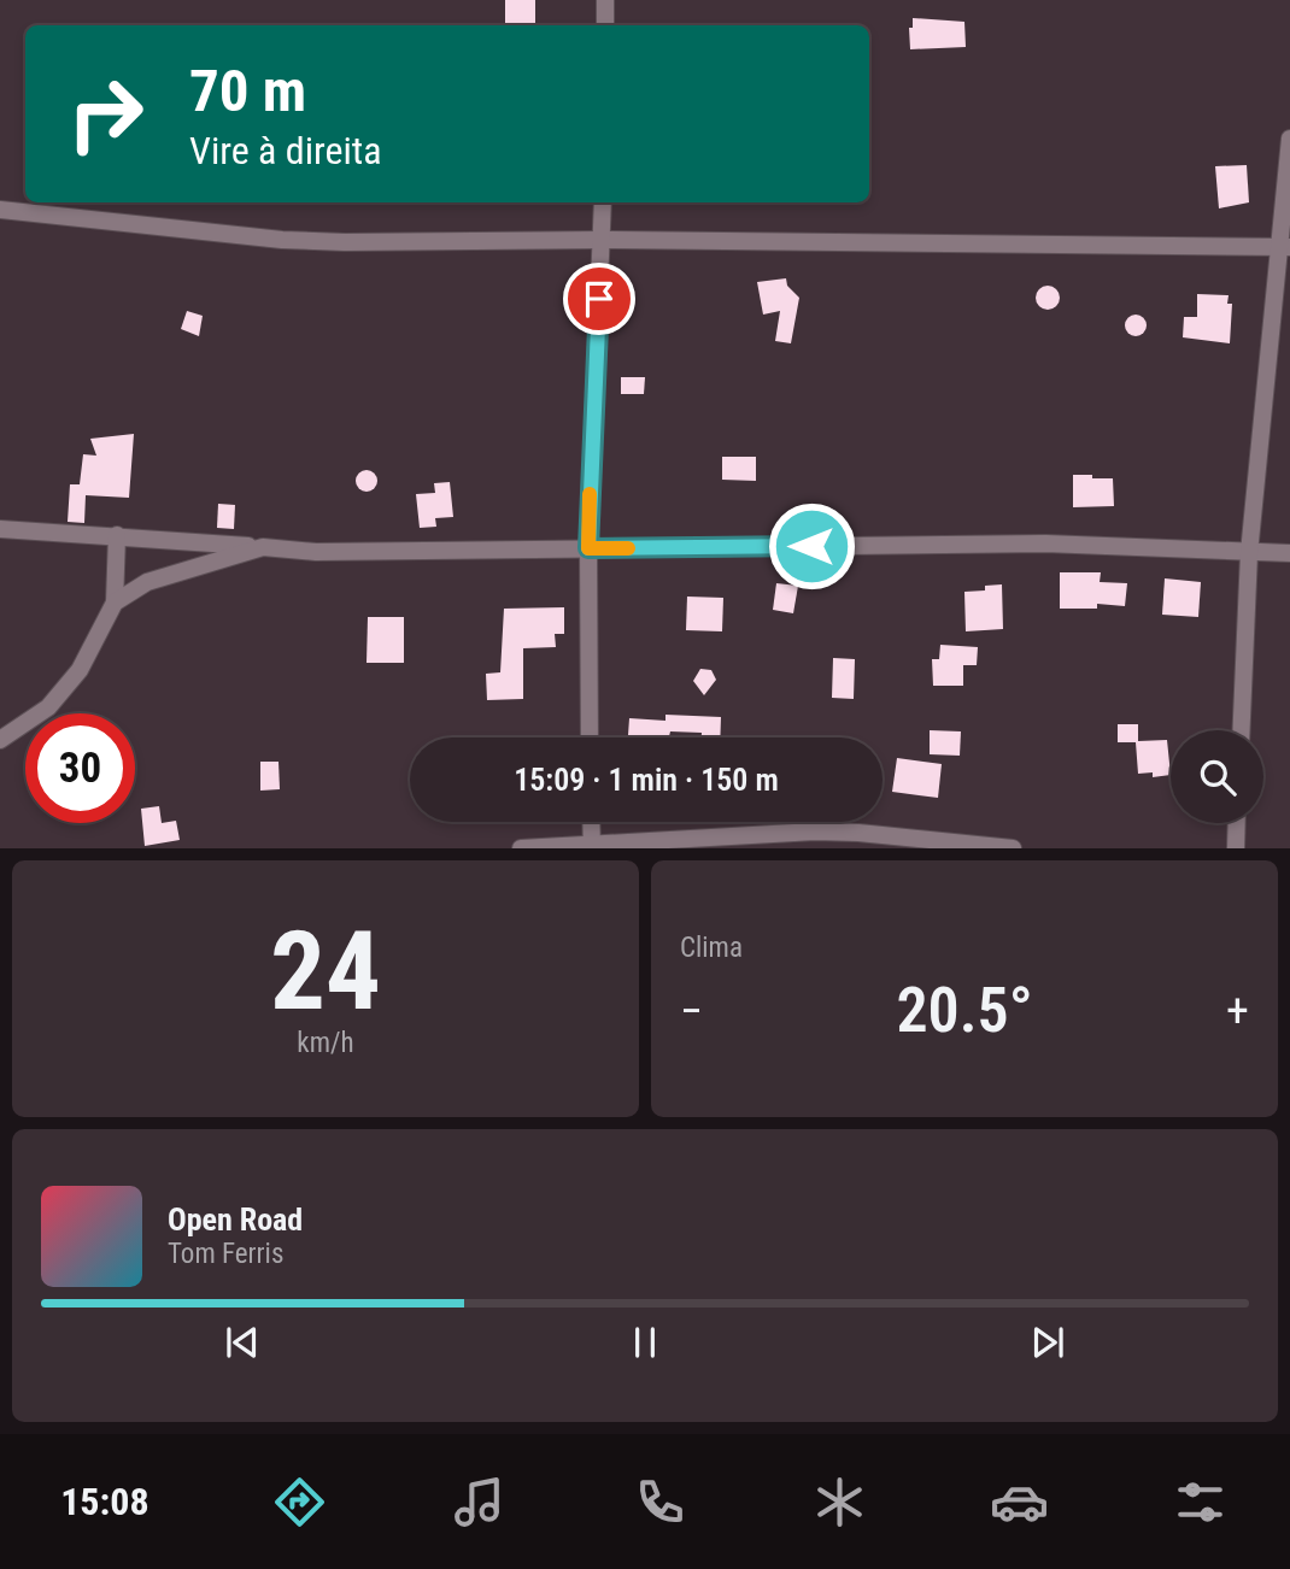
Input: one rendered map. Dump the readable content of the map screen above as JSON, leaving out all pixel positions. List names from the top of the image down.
{
  "page": {
    "turn": ["70 m", "Vire à direita"],
    "limit": "30",
    "trip": "15:09 · 1 min · 150 m",
    "tile": [
      ["24", "km/h"],
      "Clima"
    ],
    "heat": ["−", "20.5°", "+"],
    "song": ["Open Road", "Tom Ferris"],
    "tabs": "15:08"
  }
}
